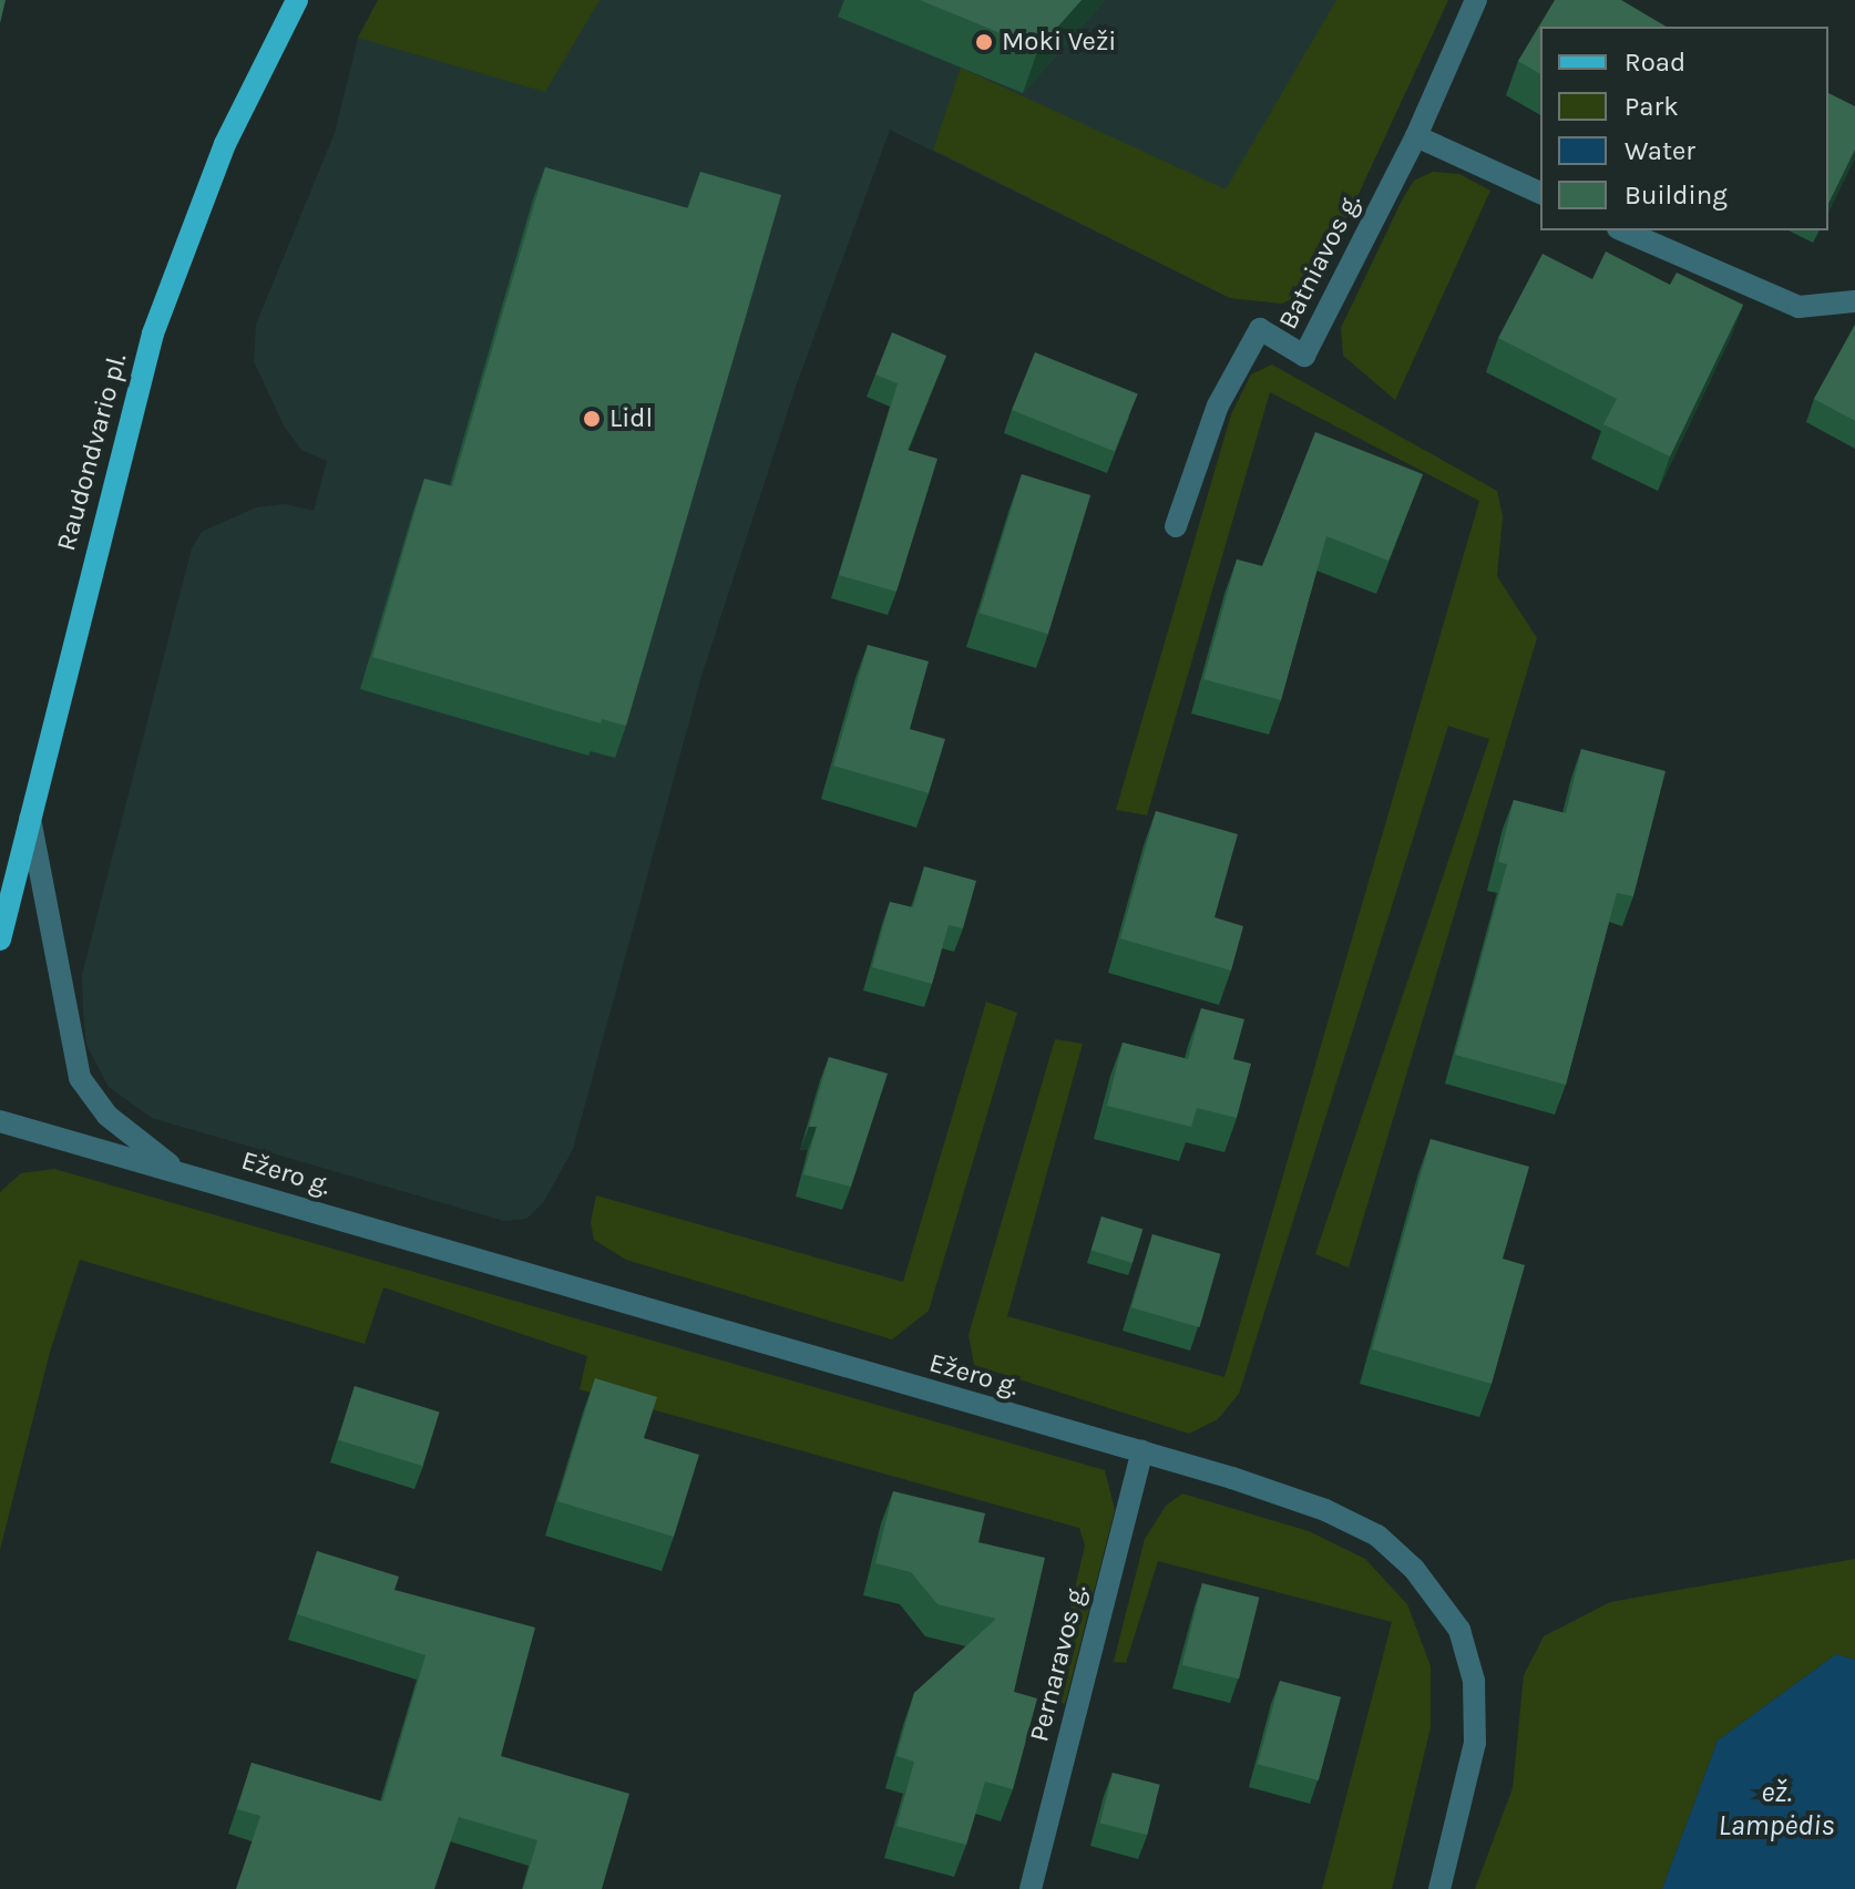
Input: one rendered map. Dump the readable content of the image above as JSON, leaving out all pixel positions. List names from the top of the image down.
{
  "streets": {
    "main road": ["Raudondvario pl."],
    "street": ["Batniavos g.", "Ežero g.", "Pernaravos g."]
  },
  "crossings": [
    ["Raudondvario pl.", "Ežero g."],
    ["Ežero g.", "Pernaravos g."]
  ],
  "water": ["ež. Lampėdis"],
  "places": ["Moki Veži", "Lidl"],
  "legend": [
    "Road",
    "Park",
    "Water",
    "Building"
  ]
}
